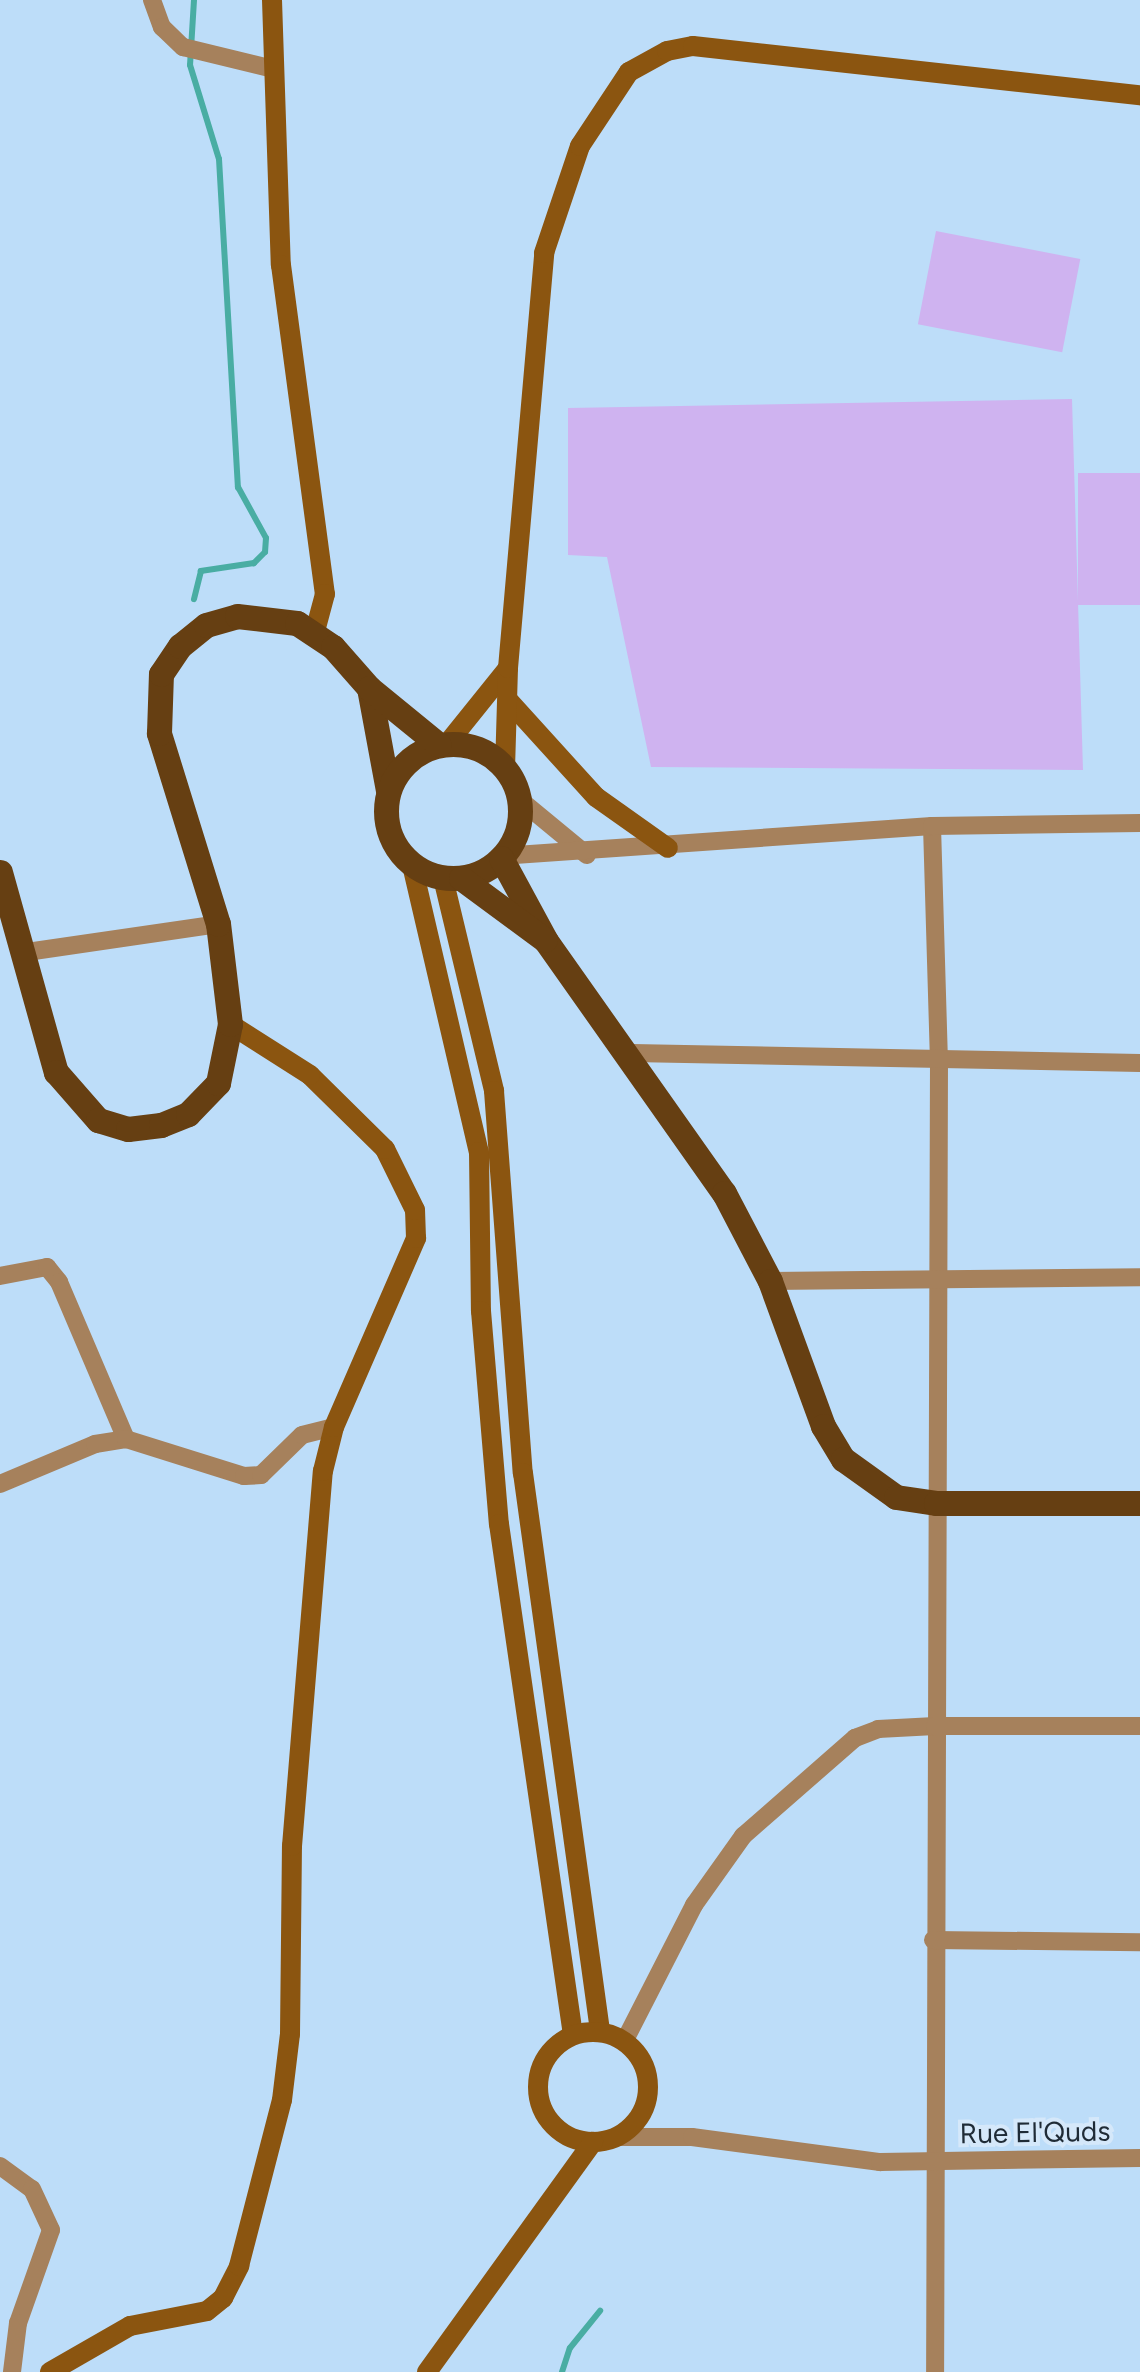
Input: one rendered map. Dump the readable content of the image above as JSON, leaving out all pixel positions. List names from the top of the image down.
{
  "streets": {
    "street": ["Rue El'Quds"]
  }
}
